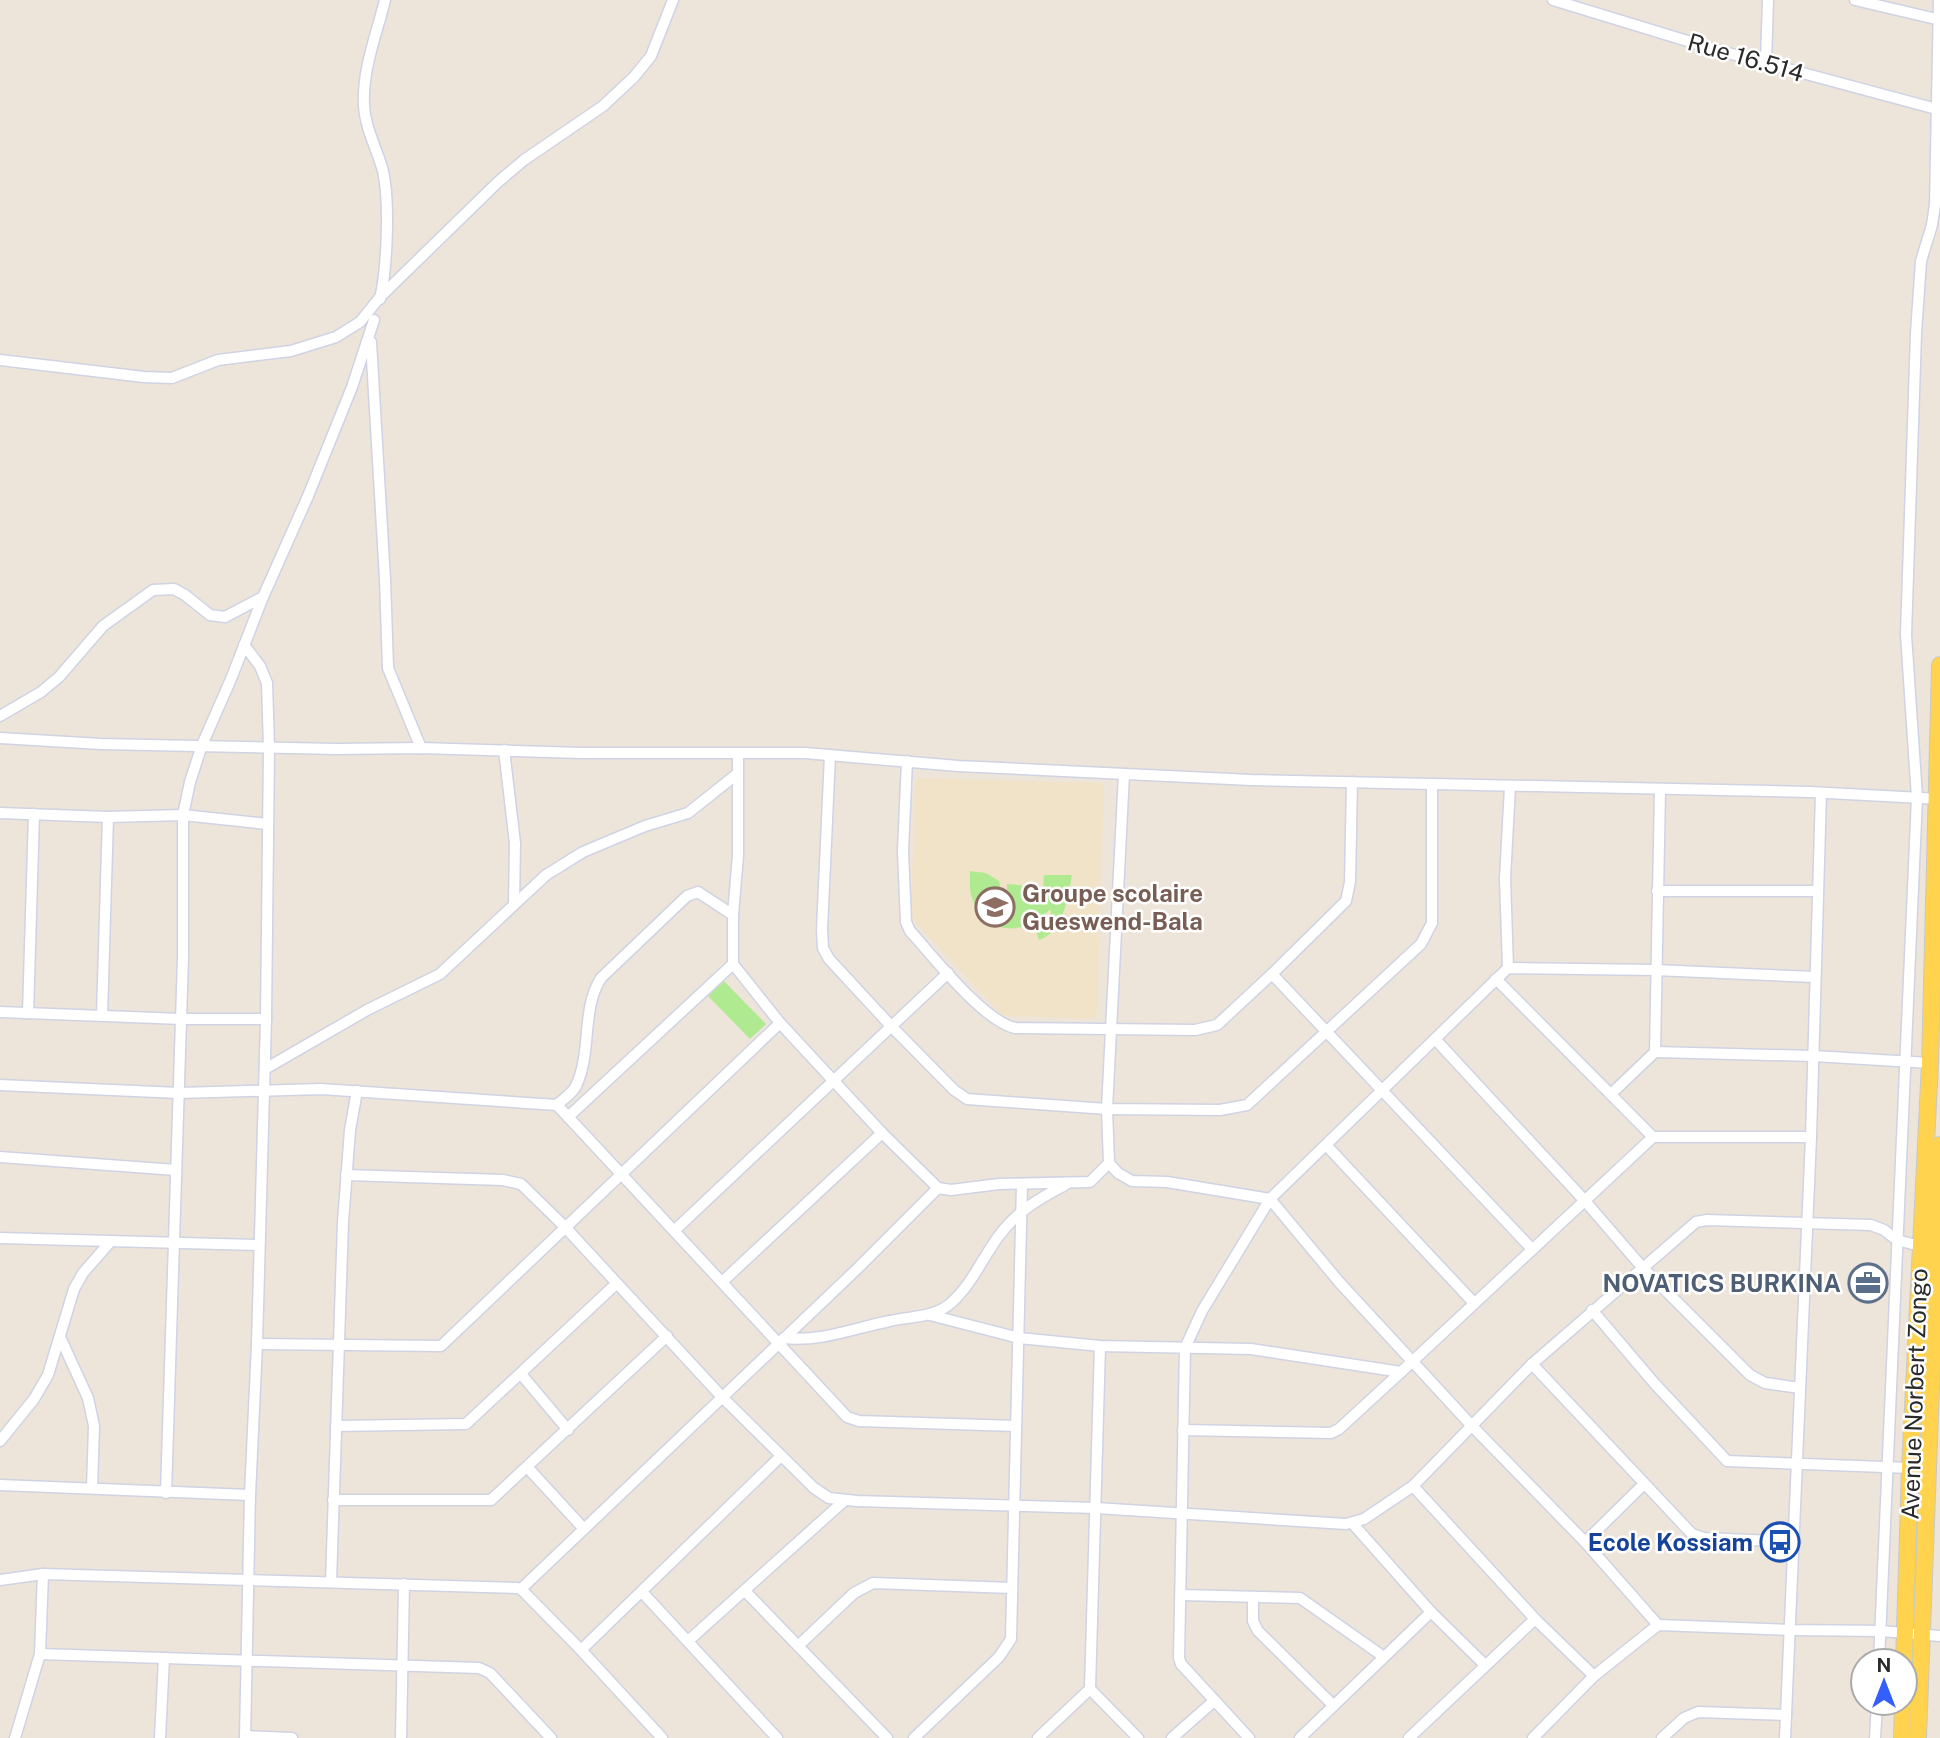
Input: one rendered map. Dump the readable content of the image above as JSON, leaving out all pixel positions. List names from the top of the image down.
{
  "streets": {
    "main road": ["Avenue Norbert Zongo"],
    "street": ["Rue 16.514"]
  },
  "places": {
    "school or university": ["Groupe scolaire Gueswend-Bala"],
    "office": ["NOVATICS BURKINA"],
    "bus stop": ["Ecole Kossiam"]
  },
  "north": "top"
}
